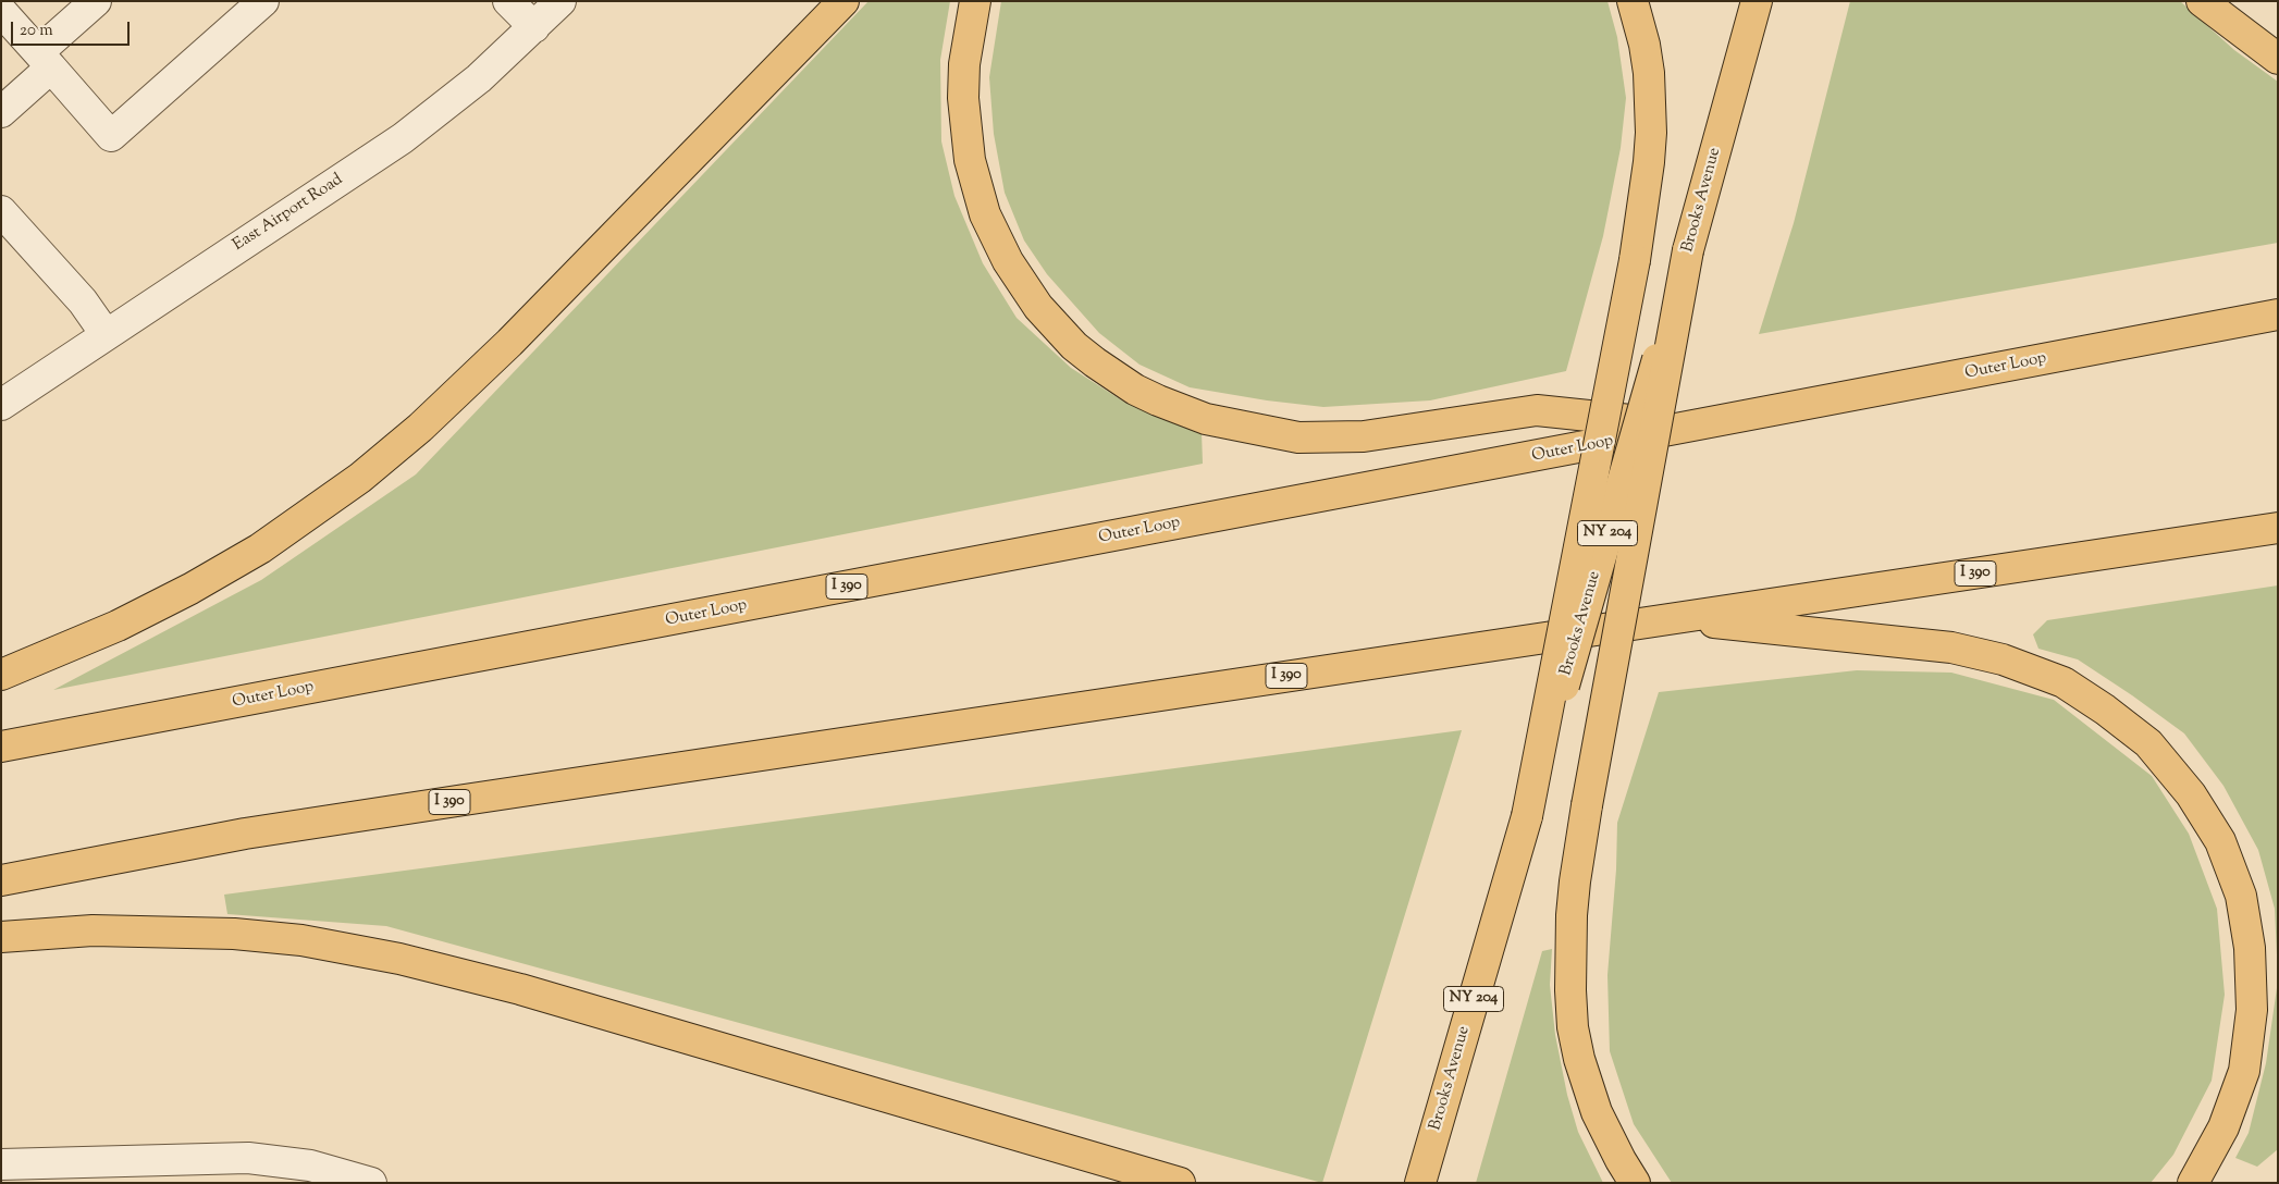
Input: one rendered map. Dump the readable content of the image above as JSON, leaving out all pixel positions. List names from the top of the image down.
{
  "streets": {
    "main road": [
      "Brooks Avenue",
      "Outer Loop",
      "NY 204",
      "I 390"
    ],
    "street": ["East Airport Road"]
  },
  "scale_bar": "20 m"
}
